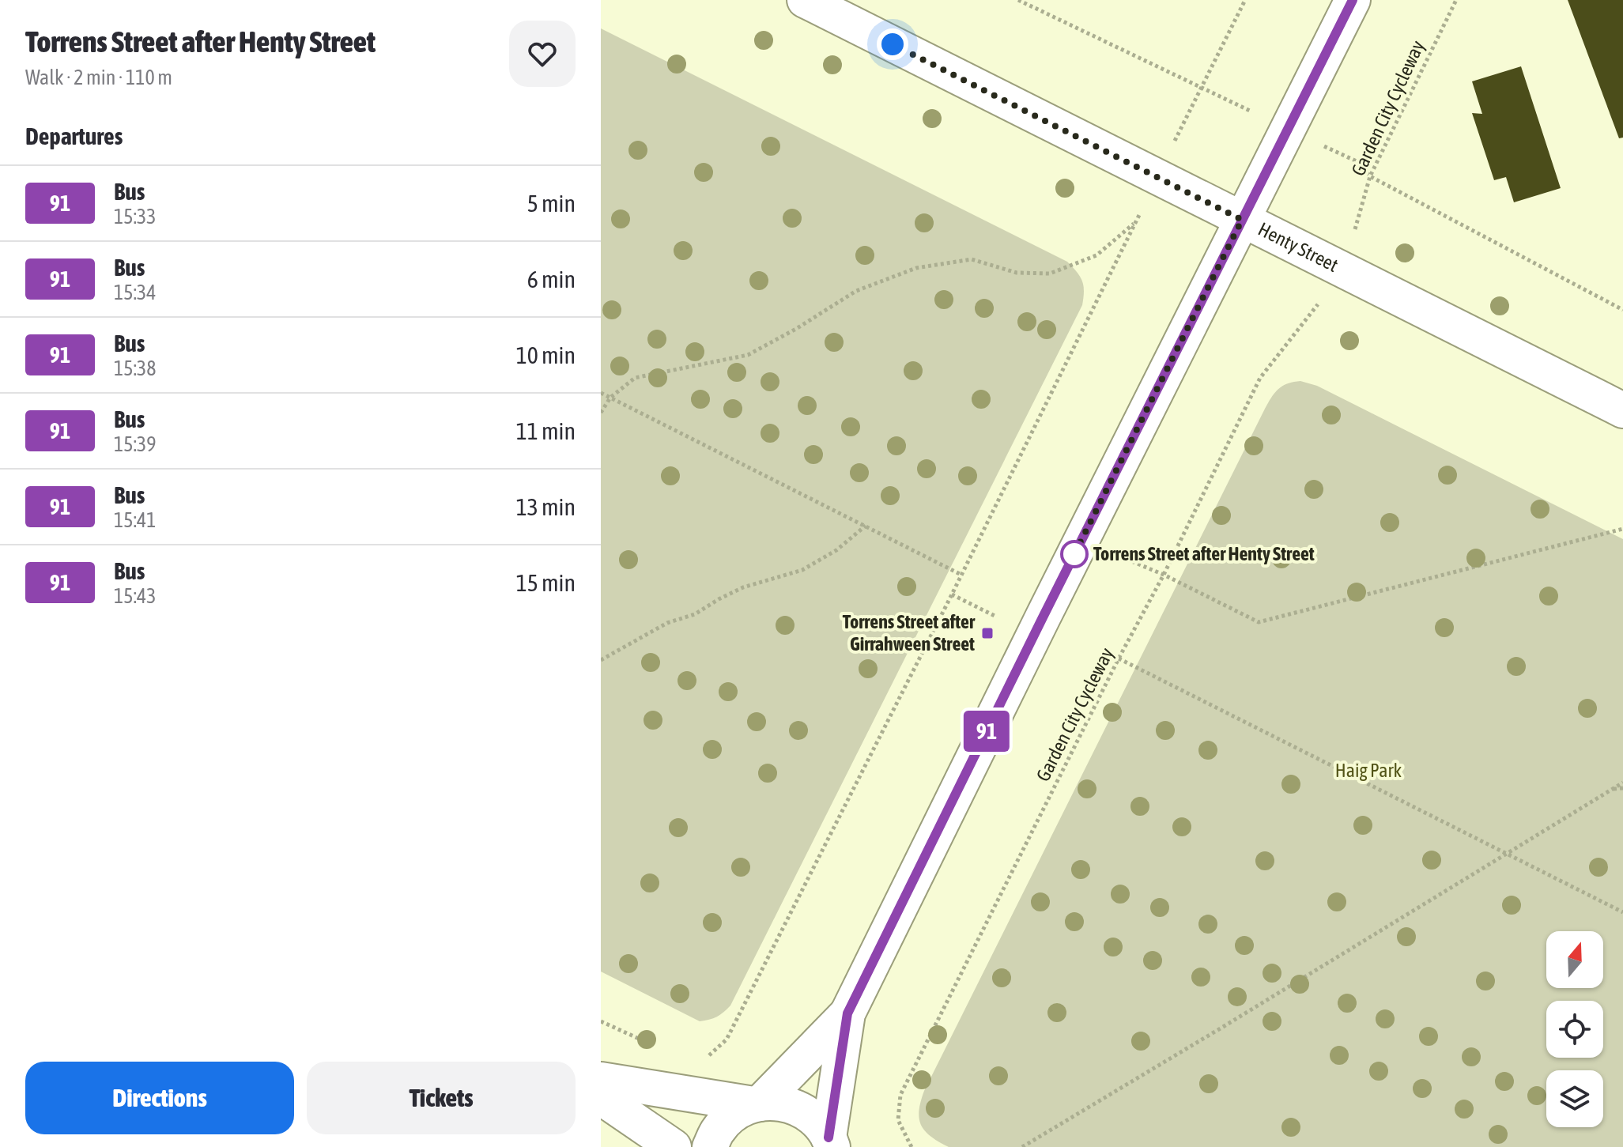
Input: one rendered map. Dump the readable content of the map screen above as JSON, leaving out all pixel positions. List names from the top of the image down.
{
  "streets": {
    "street": ["Henty Street"],
    "path": ["Garden City Cycleway"]
  },
  "parks": ["Haig Park"],
  "places": {
    "other": ["Torrens Street after Henty Street"],
    "transit": ["Torrens Street after Girrahween Street"]
  },
  "lines": ["bus line 91"],
  "north": "top",
  "page": {
    "heading": [
      ["Torrens Street after Henty Street", "Walk · 2 min · 110 m"],
      "Departures"
    ],
    "on_map": "91",
    "list": [
      {
        "mark": "91",
        "name": "Bus",
        "note": "15:33",
        "value": "5 min"
      },
      {
        "mark": "91",
        "name": "Bus",
        "note": "15:34",
        "value": "6 min"
      },
      {
        "mark": "91",
        "name": "Bus",
        "note": "15:38",
        "value": "10 min"
      },
      {
        "mark": "91",
        "name": "Bus",
        "note": "15:39",
        "value": "11 min"
      },
      {
        "mark": "91",
        "name": "Bus",
        "note": "15:41",
        "value": "13 min"
      },
      {
        "mark": "91",
        "name": "Bus",
        "note": "15:43",
        "value": "15 min"
      }
    ],
    "buttons": ["Directions", "Tickets"]
  }
}
